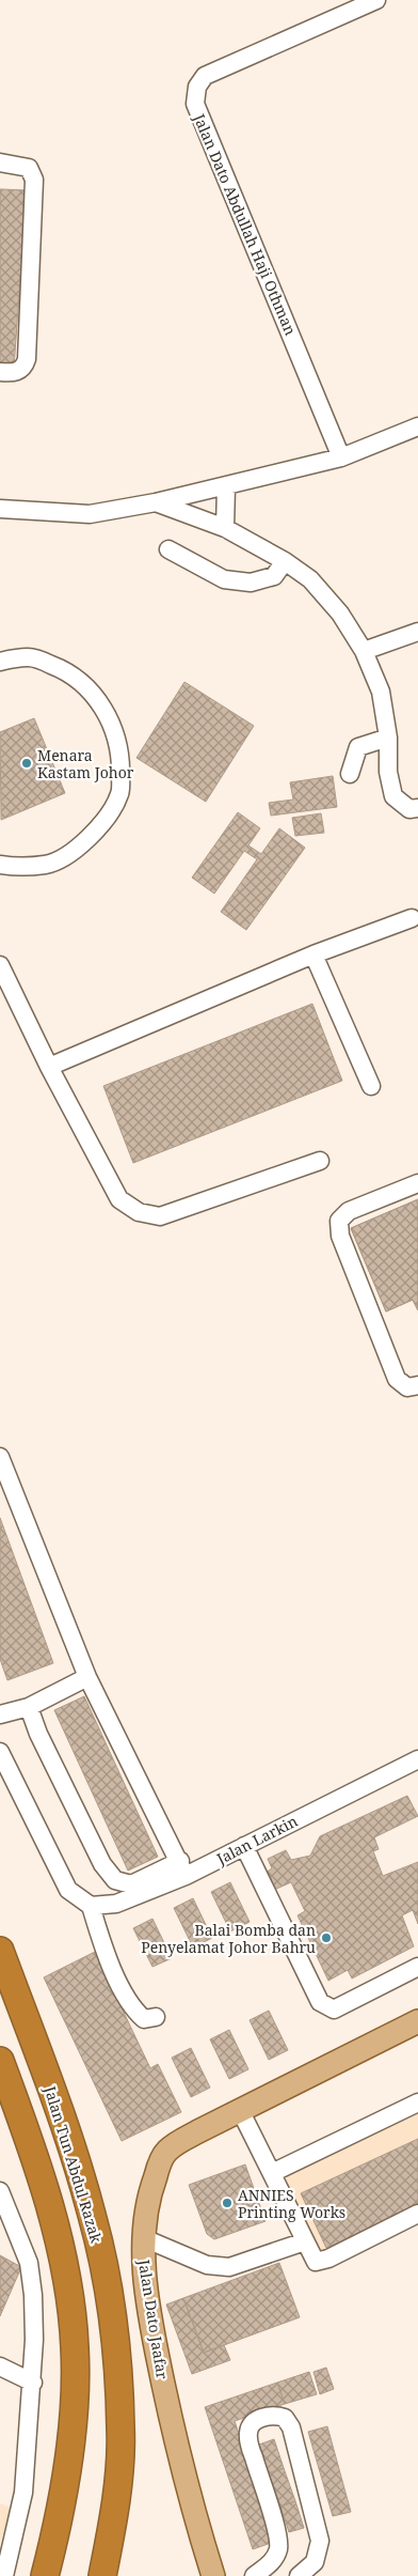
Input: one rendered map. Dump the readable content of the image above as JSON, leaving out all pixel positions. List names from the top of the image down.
{
  "streets": {
    "highway": ["Jalan Tun Abdul Razak"],
    "main road": ["Jalan Dato Jaafar"],
    "street": ["Jalan Dato Abdullah Haji Othman", "Jalan Larkin"]
  },
  "places": ["Menara Kastam Johor", "Balai Bomba dan Penyelamat Johor Bahru", "ANNIES Printing Works"]
}
